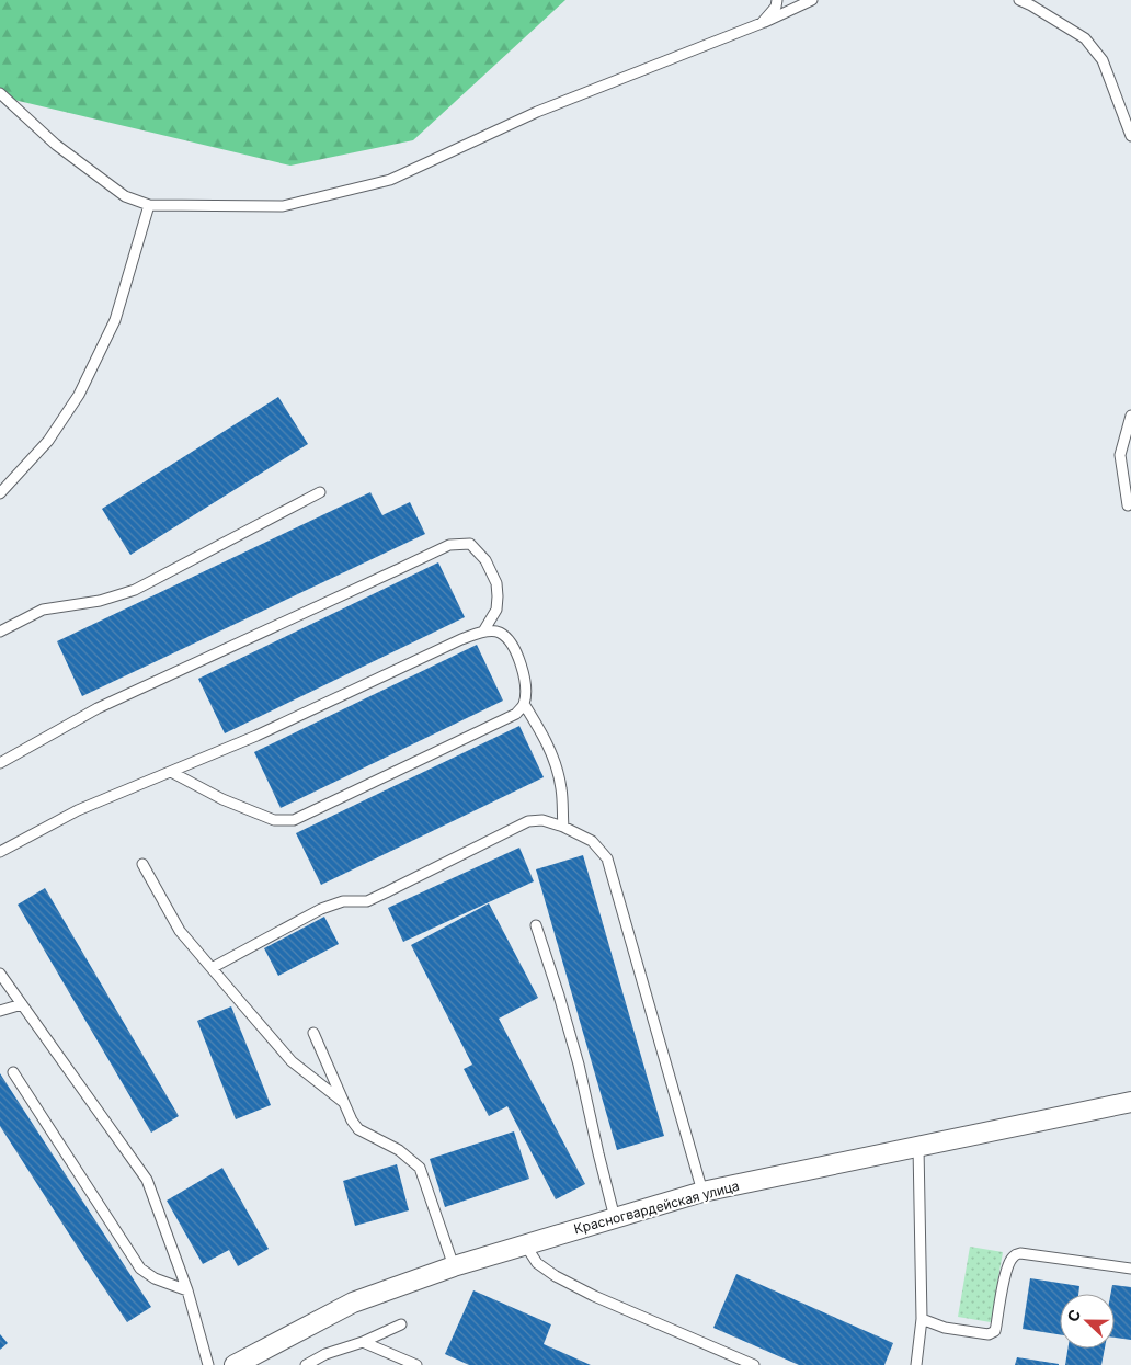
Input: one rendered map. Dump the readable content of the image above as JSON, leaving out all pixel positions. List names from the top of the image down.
{
  "streets": {
    "street": ["Красногвардейская улица"]
  },
  "north": "left"
}
